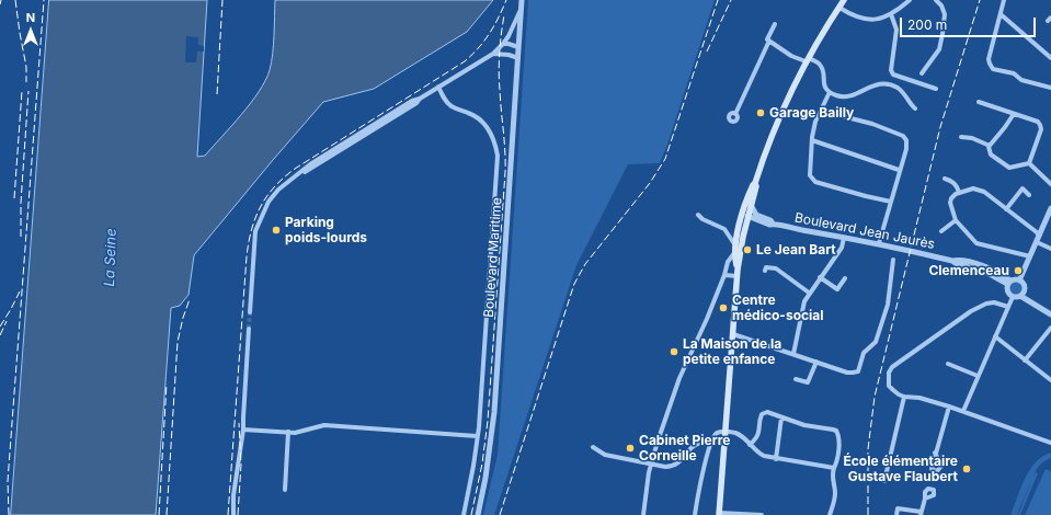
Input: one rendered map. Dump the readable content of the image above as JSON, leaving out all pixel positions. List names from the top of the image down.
{
  "streets": {
    "street": ["Boulevard Jean Jaurès", "Boulevard Maritime"]
  },
  "water": ["La Seine"],
  "places": [
    "Garage Bailly",
    "Parking poids-lourds",
    "Le Jean Bart",
    "Clemenceau",
    "Centre médico-social",
    "La Maison de la petite enfance",
    "Cabinet Pierre Corneille",
    "École élémentaire Gustave Flaubert"
  ],
  "scale_bar": "200 m",
  "north": "top"
}
